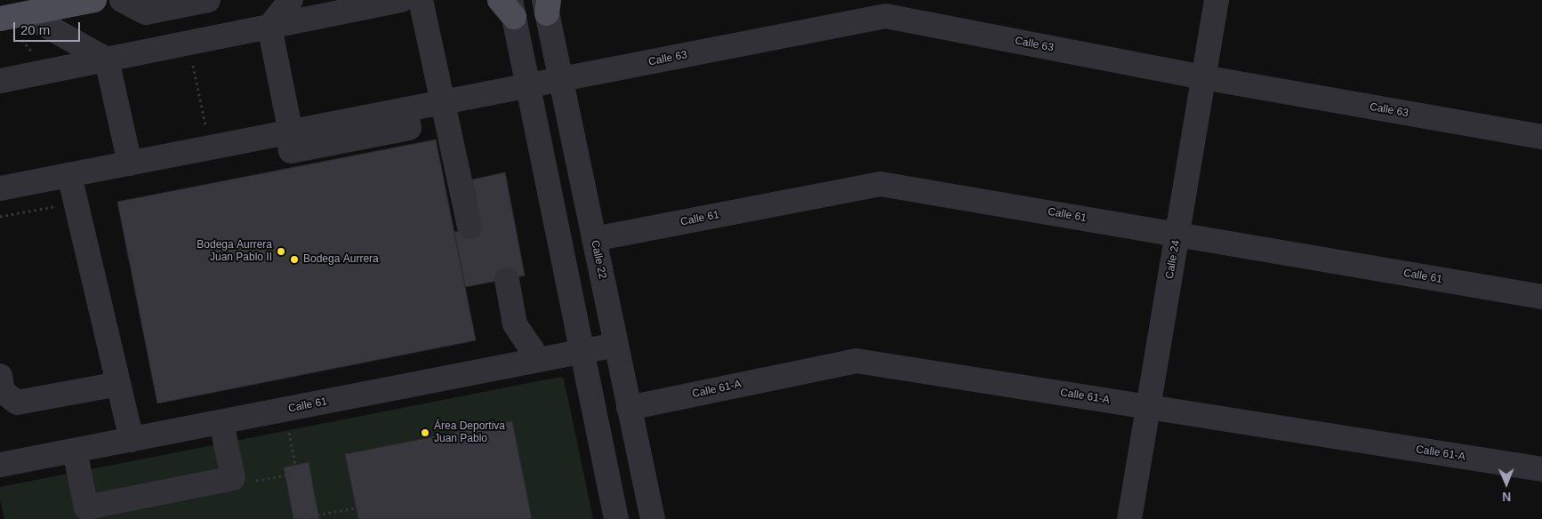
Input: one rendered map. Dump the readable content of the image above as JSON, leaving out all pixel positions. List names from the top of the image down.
{
  "streets": {
    "street": [
      "Calle 63",
      "Calle 61",
      "Calle 22",
      "Calle 24",
      "Calle 61-A"
    ]
  },
  "crossings": [
    ["Calle 63", "Calle 22"],
    ["Calle 63", "Calle 24"],
    ["Calle 61", "Calle 22"],
    ["Calle 61", "Calle 24"],
    ["Calle 22", "Calle 61-A"],
    ["Calle 24", "Calle 61-A"]
  ],
  "places": ["Bodega Aurrera Juan Pablo II", "Bodega Aurrera", "Área Deportiva Juan Pablo"],
  "scale_bar": "20 m",
  "north": "bottom"
}
